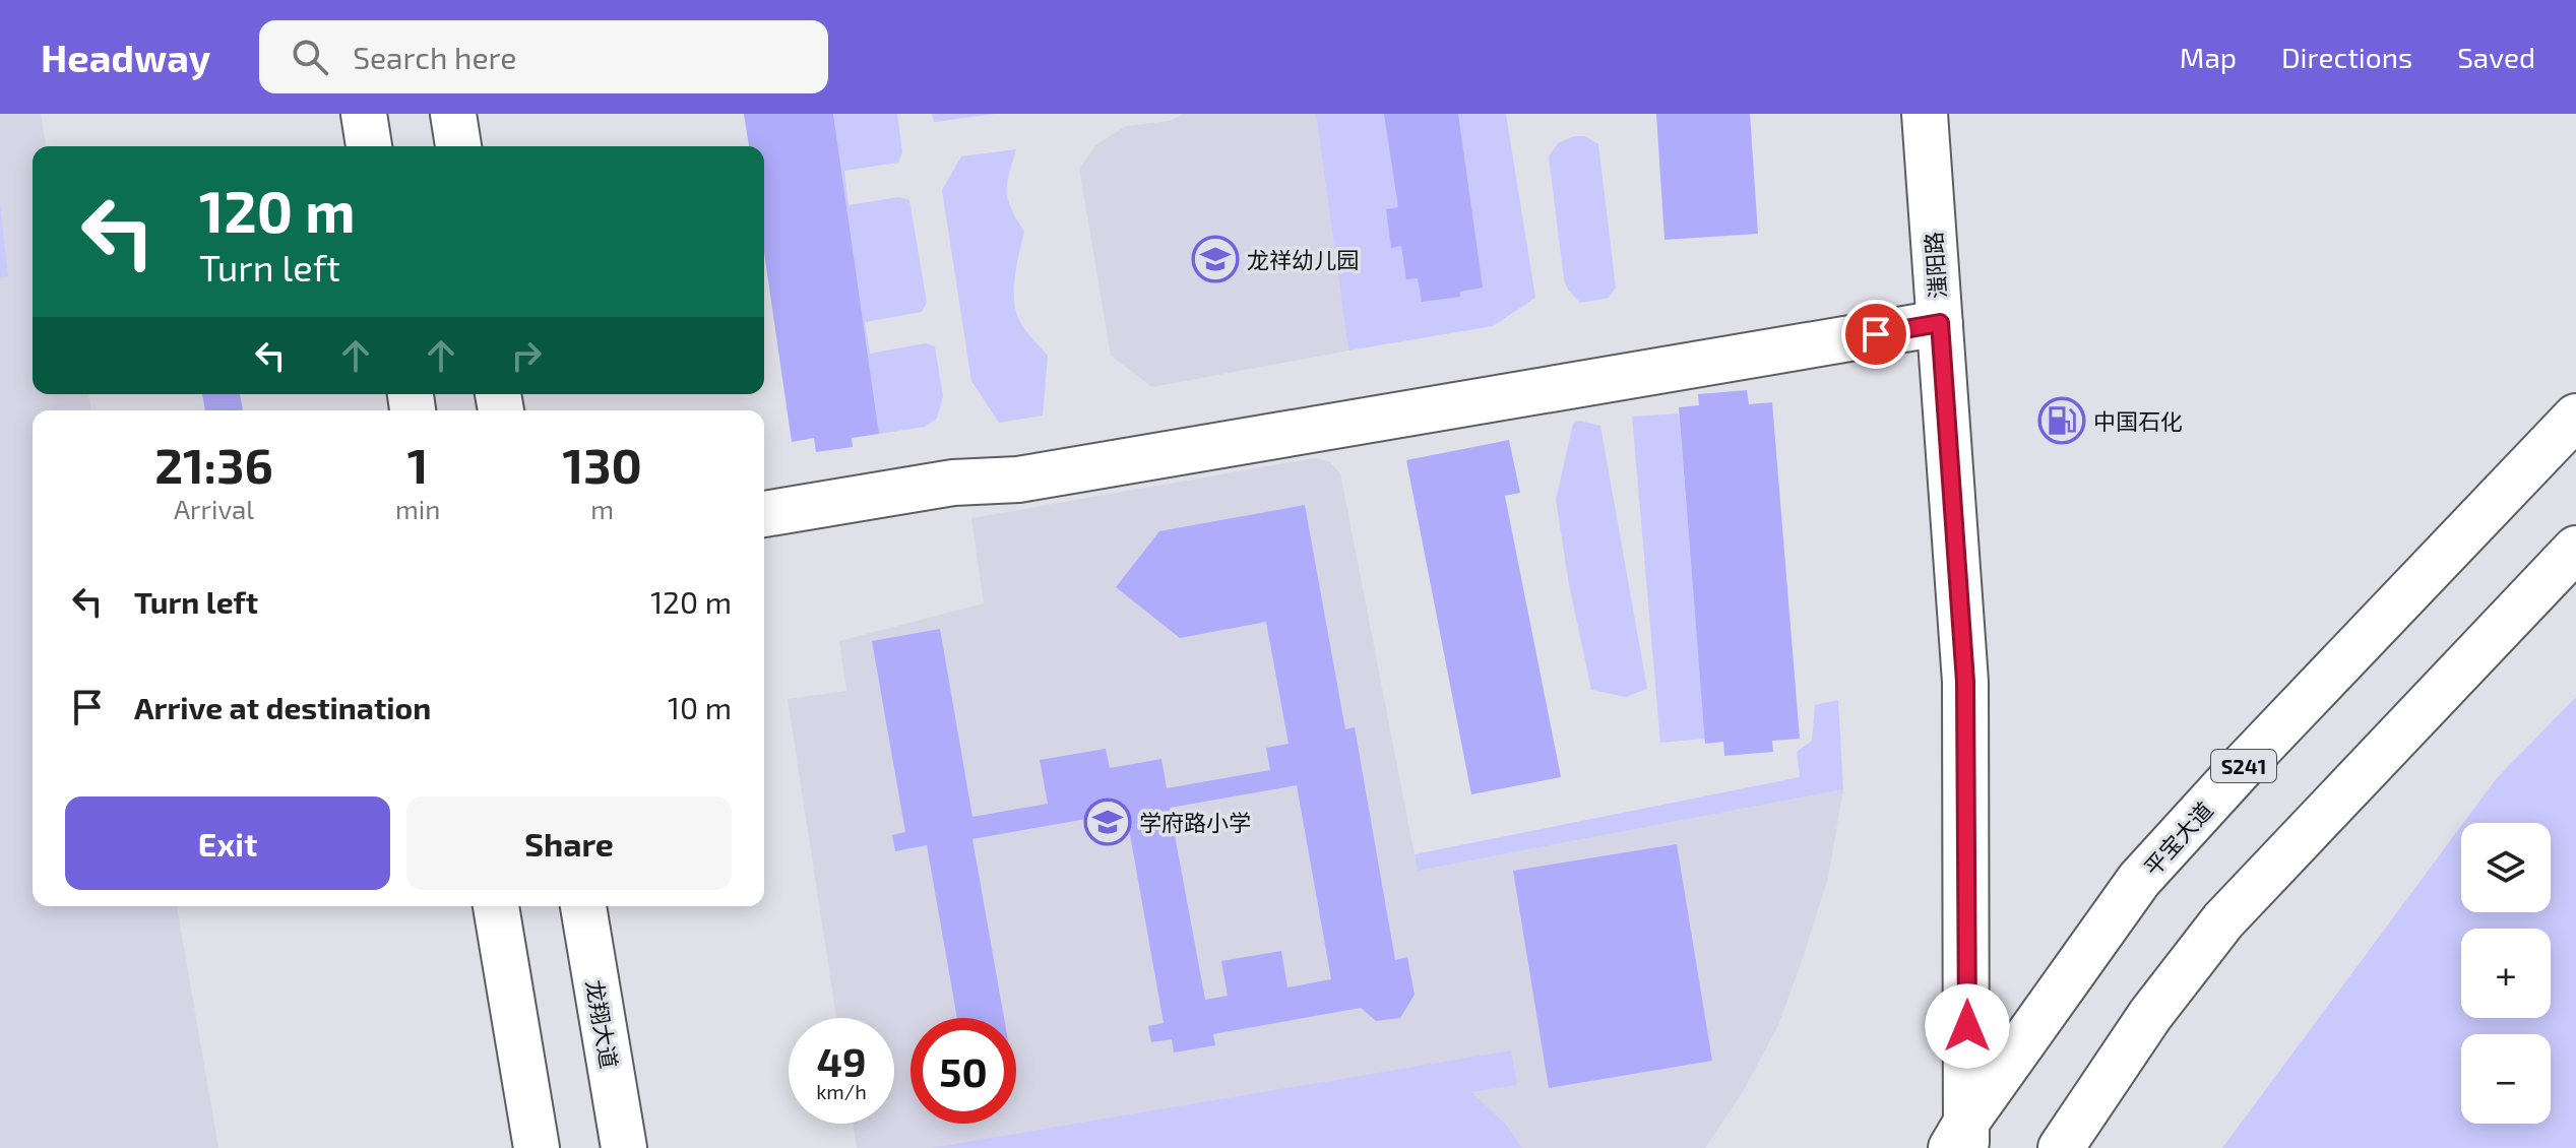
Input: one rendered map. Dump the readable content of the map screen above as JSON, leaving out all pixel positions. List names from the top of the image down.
{
  "streets": {
    "main road": [
      "滍阳路",
      "S241",
      "平宝大道",
      "龙翔大道"
    ]
  },
  "crossings": [
    ["滍阳路", "平宝大道"]
  ],
  "places": {
    "school or university": ["龙祥幼儿园", "学府路小学"],
    "fuel station": ["中国石化"]
  },
  "page": {
    "header": "Headway",
    "search": "Search here",
    "nav": ["Map", "Directions", "Saved"],
    "turn": ["120 m", "Turn left"],
    "eta": [
      "21:36",
      "Arrival",
      "1",
      "min",
      "130",
      "m"
    ],
    "list": [
      {
        "name": "Turn left",
        "value": "120 m"
      },
      {
        "name": "Arrive at destination",
        "value": "10 m"
      }
    ],
    "buttons": ["Exit", "Share"],
    "map_buttons": ["+", "−"],
    "speed": "49 km/h",
    "limit": "50"
  }
}
